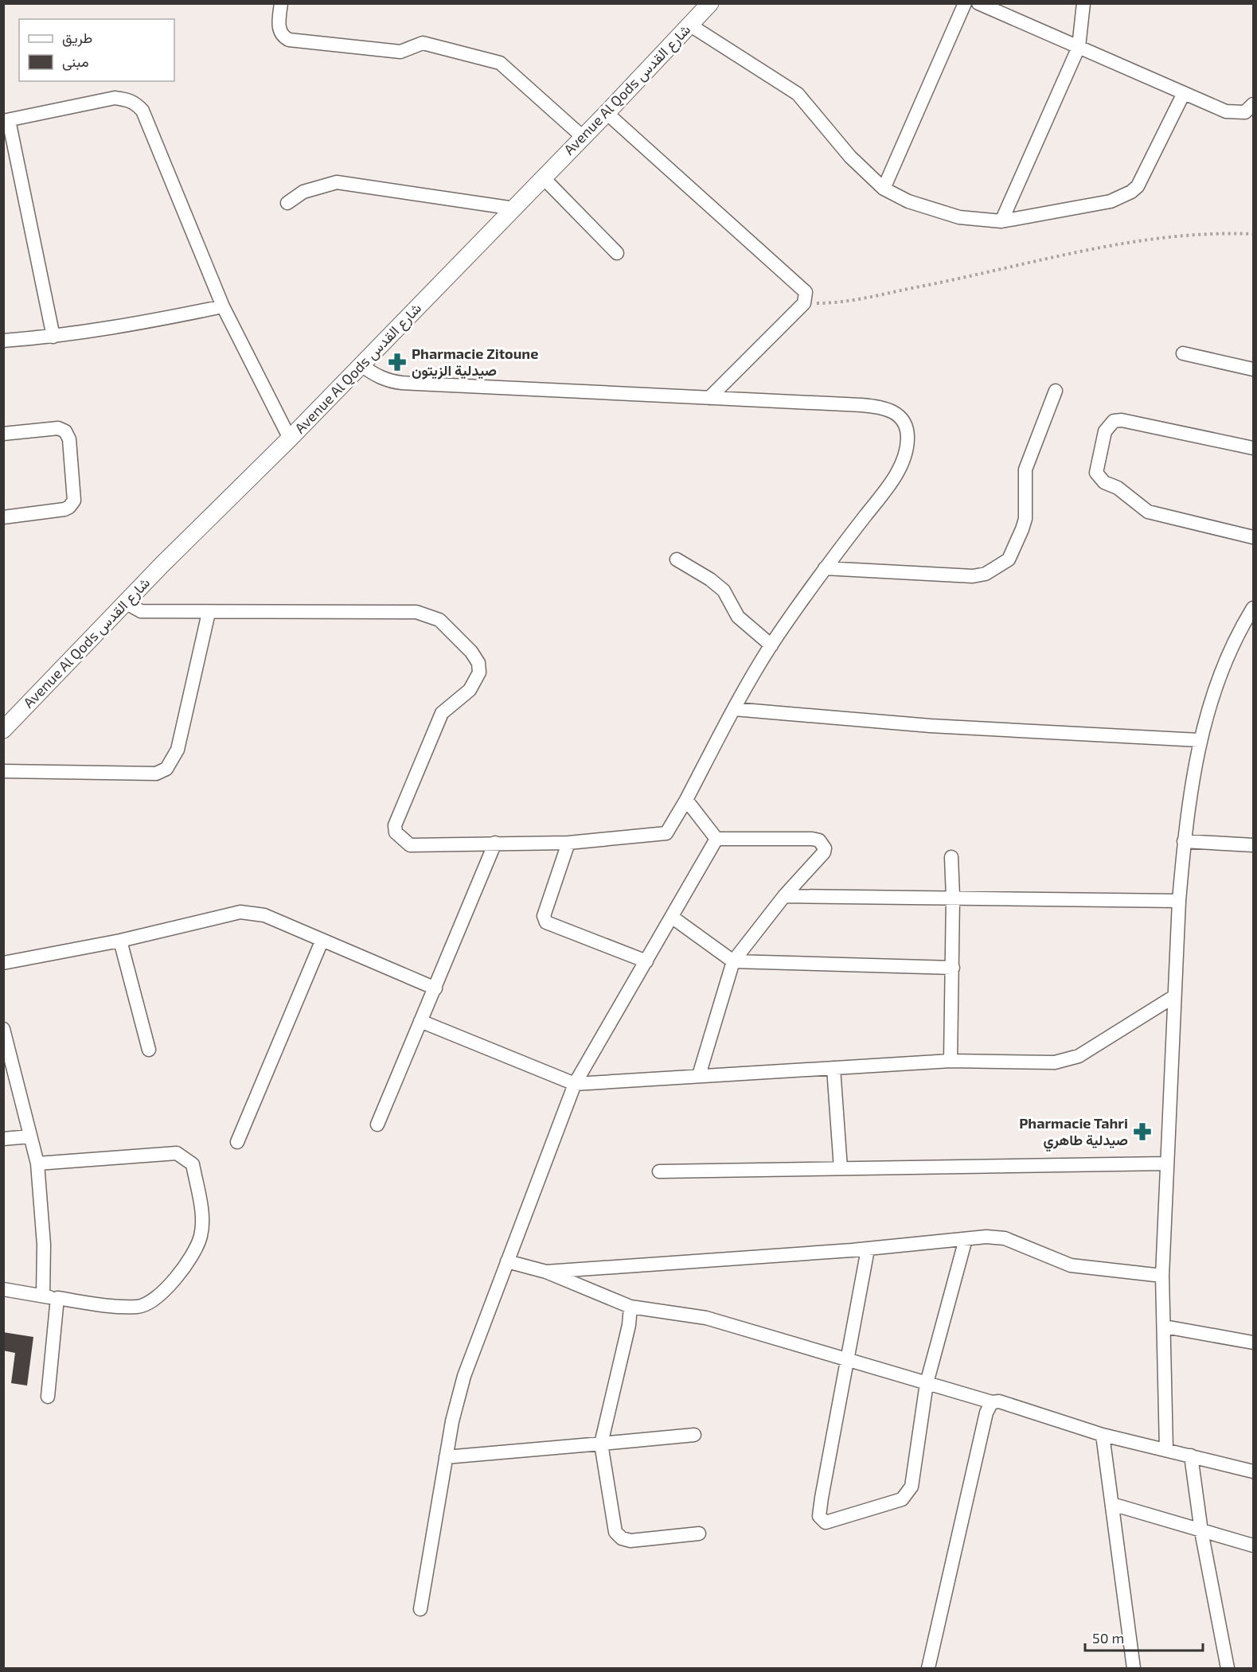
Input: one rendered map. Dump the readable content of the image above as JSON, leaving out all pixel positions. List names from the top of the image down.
{
  "streets": {
    "street": ["Avenue Al Qods شارع القدس"]
  },
  "places": {
    "pharmacy": ["Pharmacie Zitoune صيدلية الزيتون", "Pharmacie Tahri صيدلية طاهري"]
  },
  "legend": ["طريق", "مبنى"],
  "scale_bar": "50 m"
}
